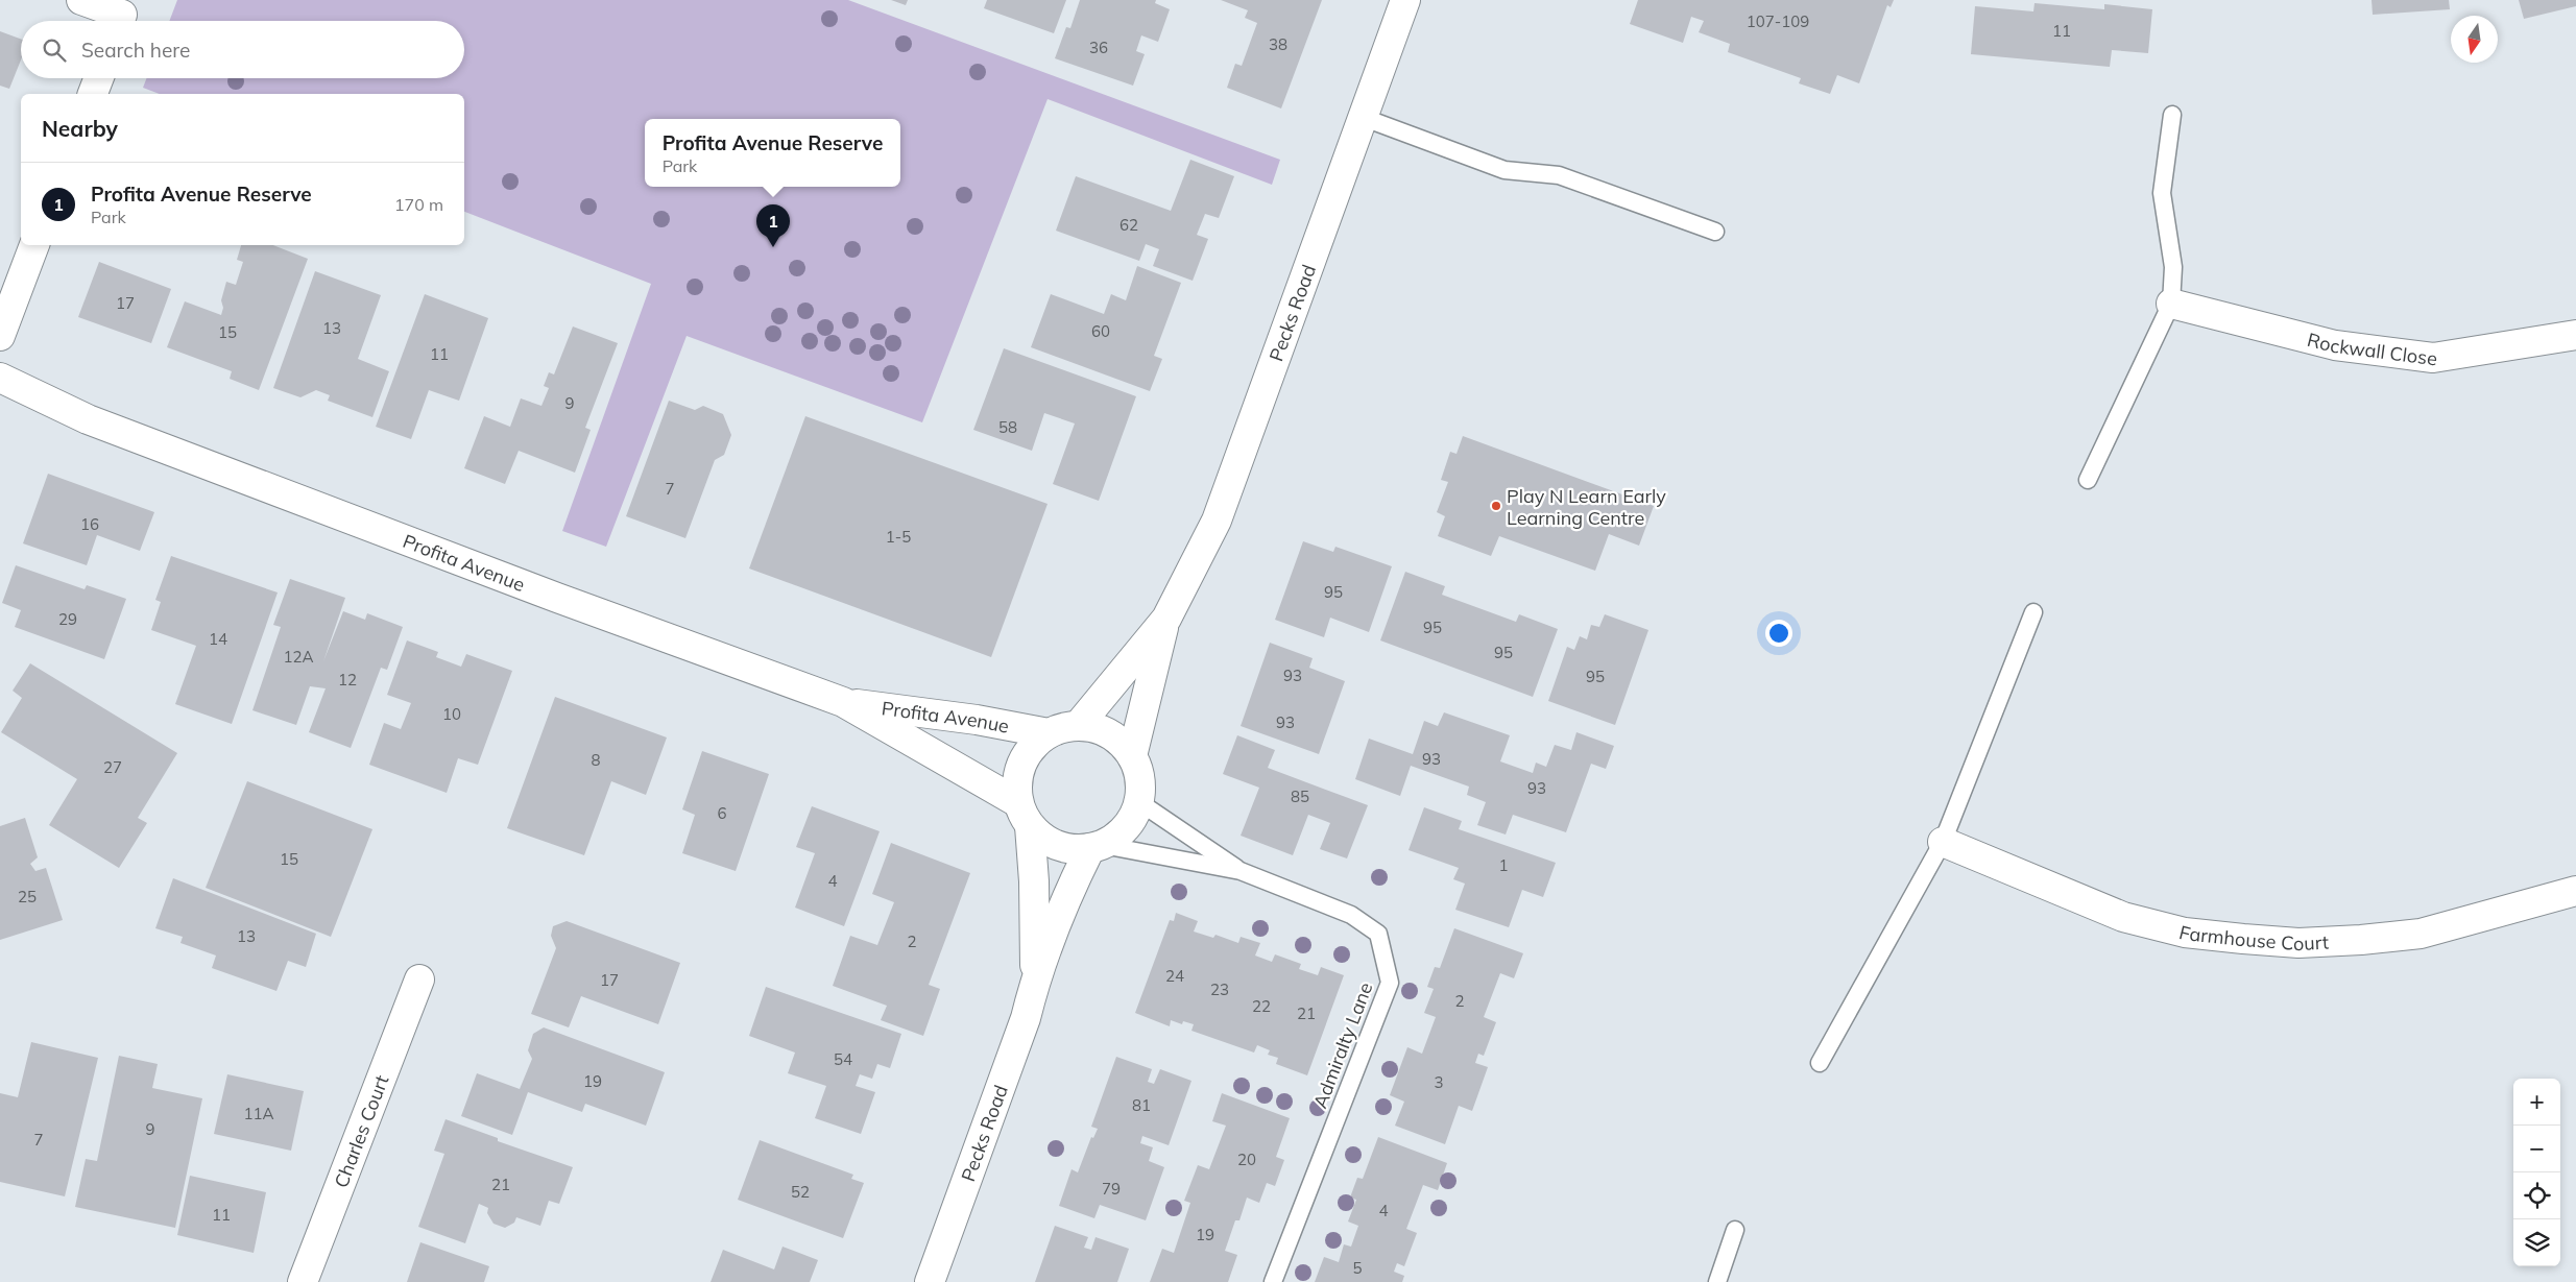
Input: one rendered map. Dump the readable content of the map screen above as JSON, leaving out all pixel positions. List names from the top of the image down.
{
  "streets": {
    "street": [
      "Pecks Road",
      "Rockwall Close",
      "Profita Avenue",
      "Farmhouse Court",
      "Charles Court"
    ],
    "lane": ["Admiralty Lane"]
  },
  "crossings": [
    ["Pecks Road", "Profita Avenue"],
    ["Pecks Road", "Admiralty Lane"],
    ["Profita Avenue", "Admiralty Lane"]
  ],
  "places": ["Play N Learn Early Learning Centre"],
  "house_numbers": [
    "107-109",
    "11",
    "38",
    "36",
    "62",
    "17",
    "13",
    "60",
    "15",
    "11",
    "9",
    "58",
    "7",
    "16",
    "1-5",
    "95",
    "29",
    "95",
    "14",
    "95",
    "12A",
    "93",
    "95",
    "12",
    "10",
    "93",
    "93",
    "8",
    "27",
    "93",
    "85",
    "6",
    "15",
    "1",
    "4",
    "25",
    "13",
    "2",
    "24",
    "17",
    "23",
    "2",
    "22",
    "21",
    "54",
    "19",
    "3",
    "81",
    "11A",
    "9",
    "7",
    "20",
    "21",
    "79",
    "52",
    "4",
    "11",
    "19",
    "5"
  ],
  "north": "bottom",
  "page": {
    "search": "Search here",
    "heading": "Nearby",
    "popup": ["Profita Avenue Reserve", "Park"],
    "list": [
      {
        "mark": "1",
        "name": "Profita Avenue Reserve",
        "note": "Park",
        "value": "170 m"
      }
    ],
    "pins": "1",
    "map_buttons": ["+", "−"]
  }
}
